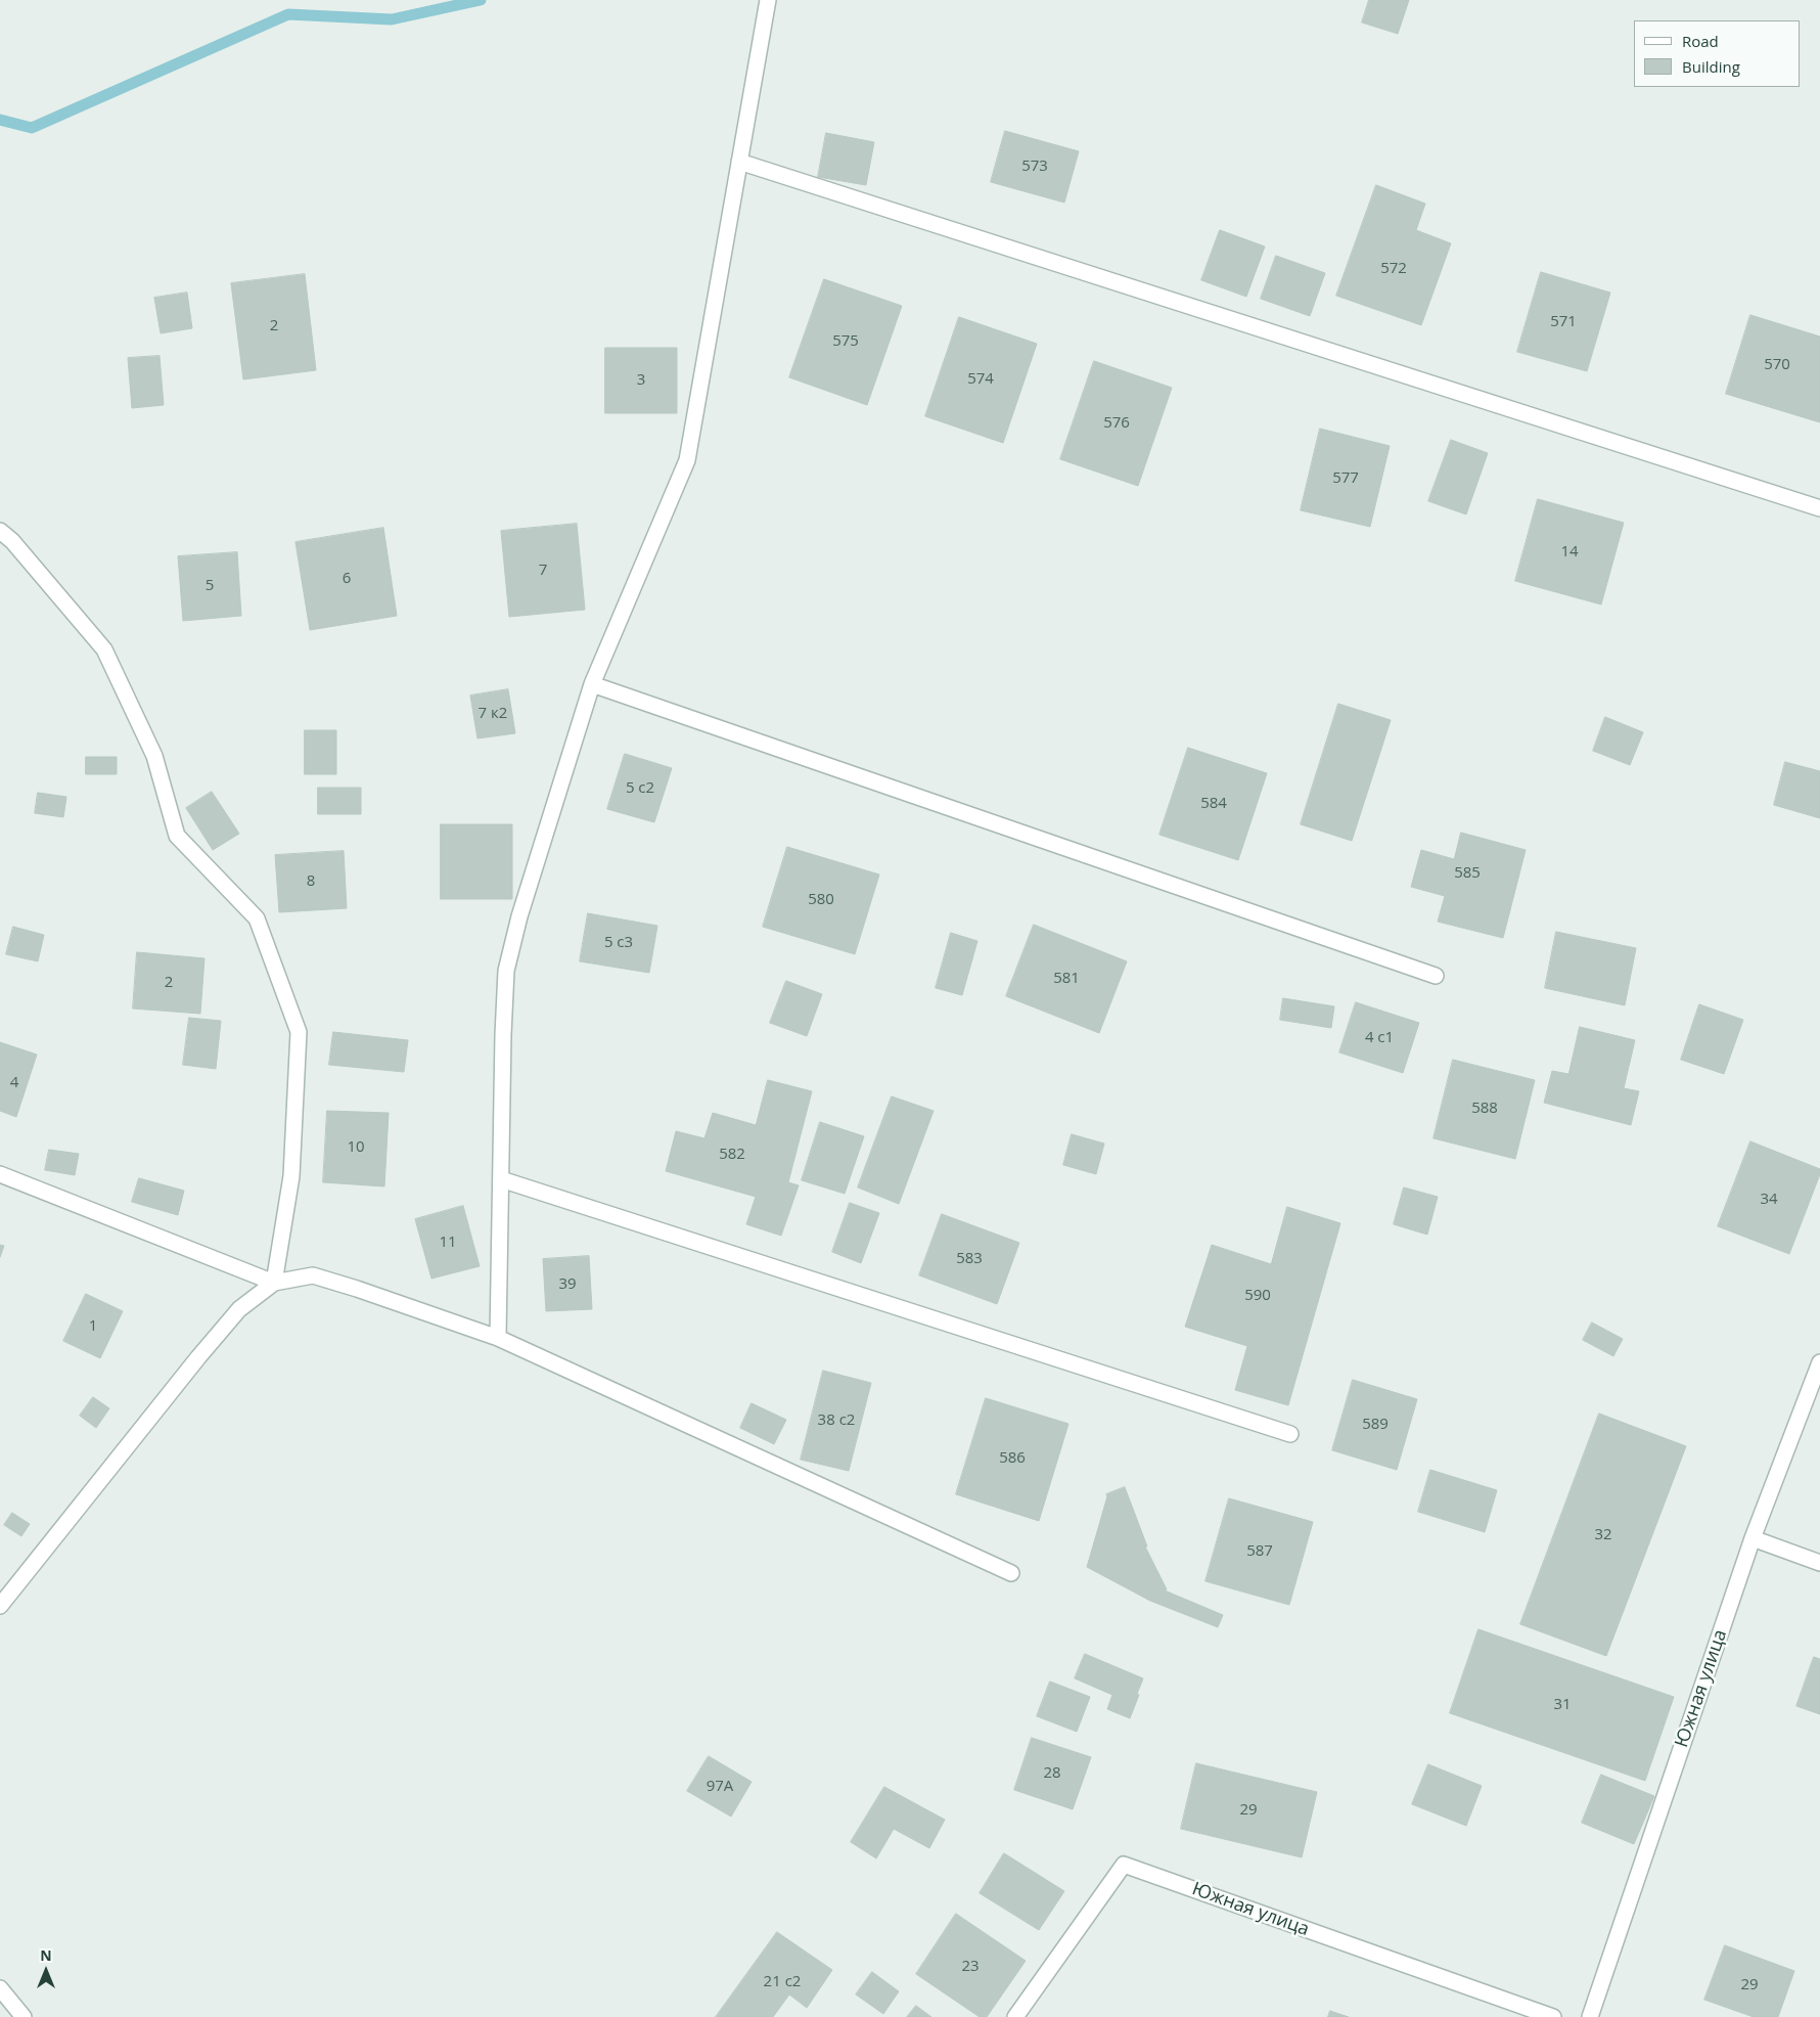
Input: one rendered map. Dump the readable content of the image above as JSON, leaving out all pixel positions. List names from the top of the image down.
{
  "streets": {
    "street": ["Южная улица"]
  },
  "house_numbers": [
    "573",
    "572",
    "571",
    "2",
    "575",
    "570",
    "574",
    "3",
    "576",
    "577",
    "14",
    "7",
    "6",
    "5",
    "7 к2",
    "5 с2",
    "584",
    "585",
    "8",
    "580",
    "5 с3",
    "581",
    "2",
    "4 с1",
    "4",
    "588",
    "10",
    "582",
    "34",
    "11",
    "583",
    "39",
    "590",
    "1",
    "38 с2",
    "589",
    "586",
    "32",
    "587",
    "31",
    "28",
    "97А",
    "29",
    "23",
    "21 с2",
    "29"
  ],
  "legend": ["Road", "Building"],
  "north": "top"
}
